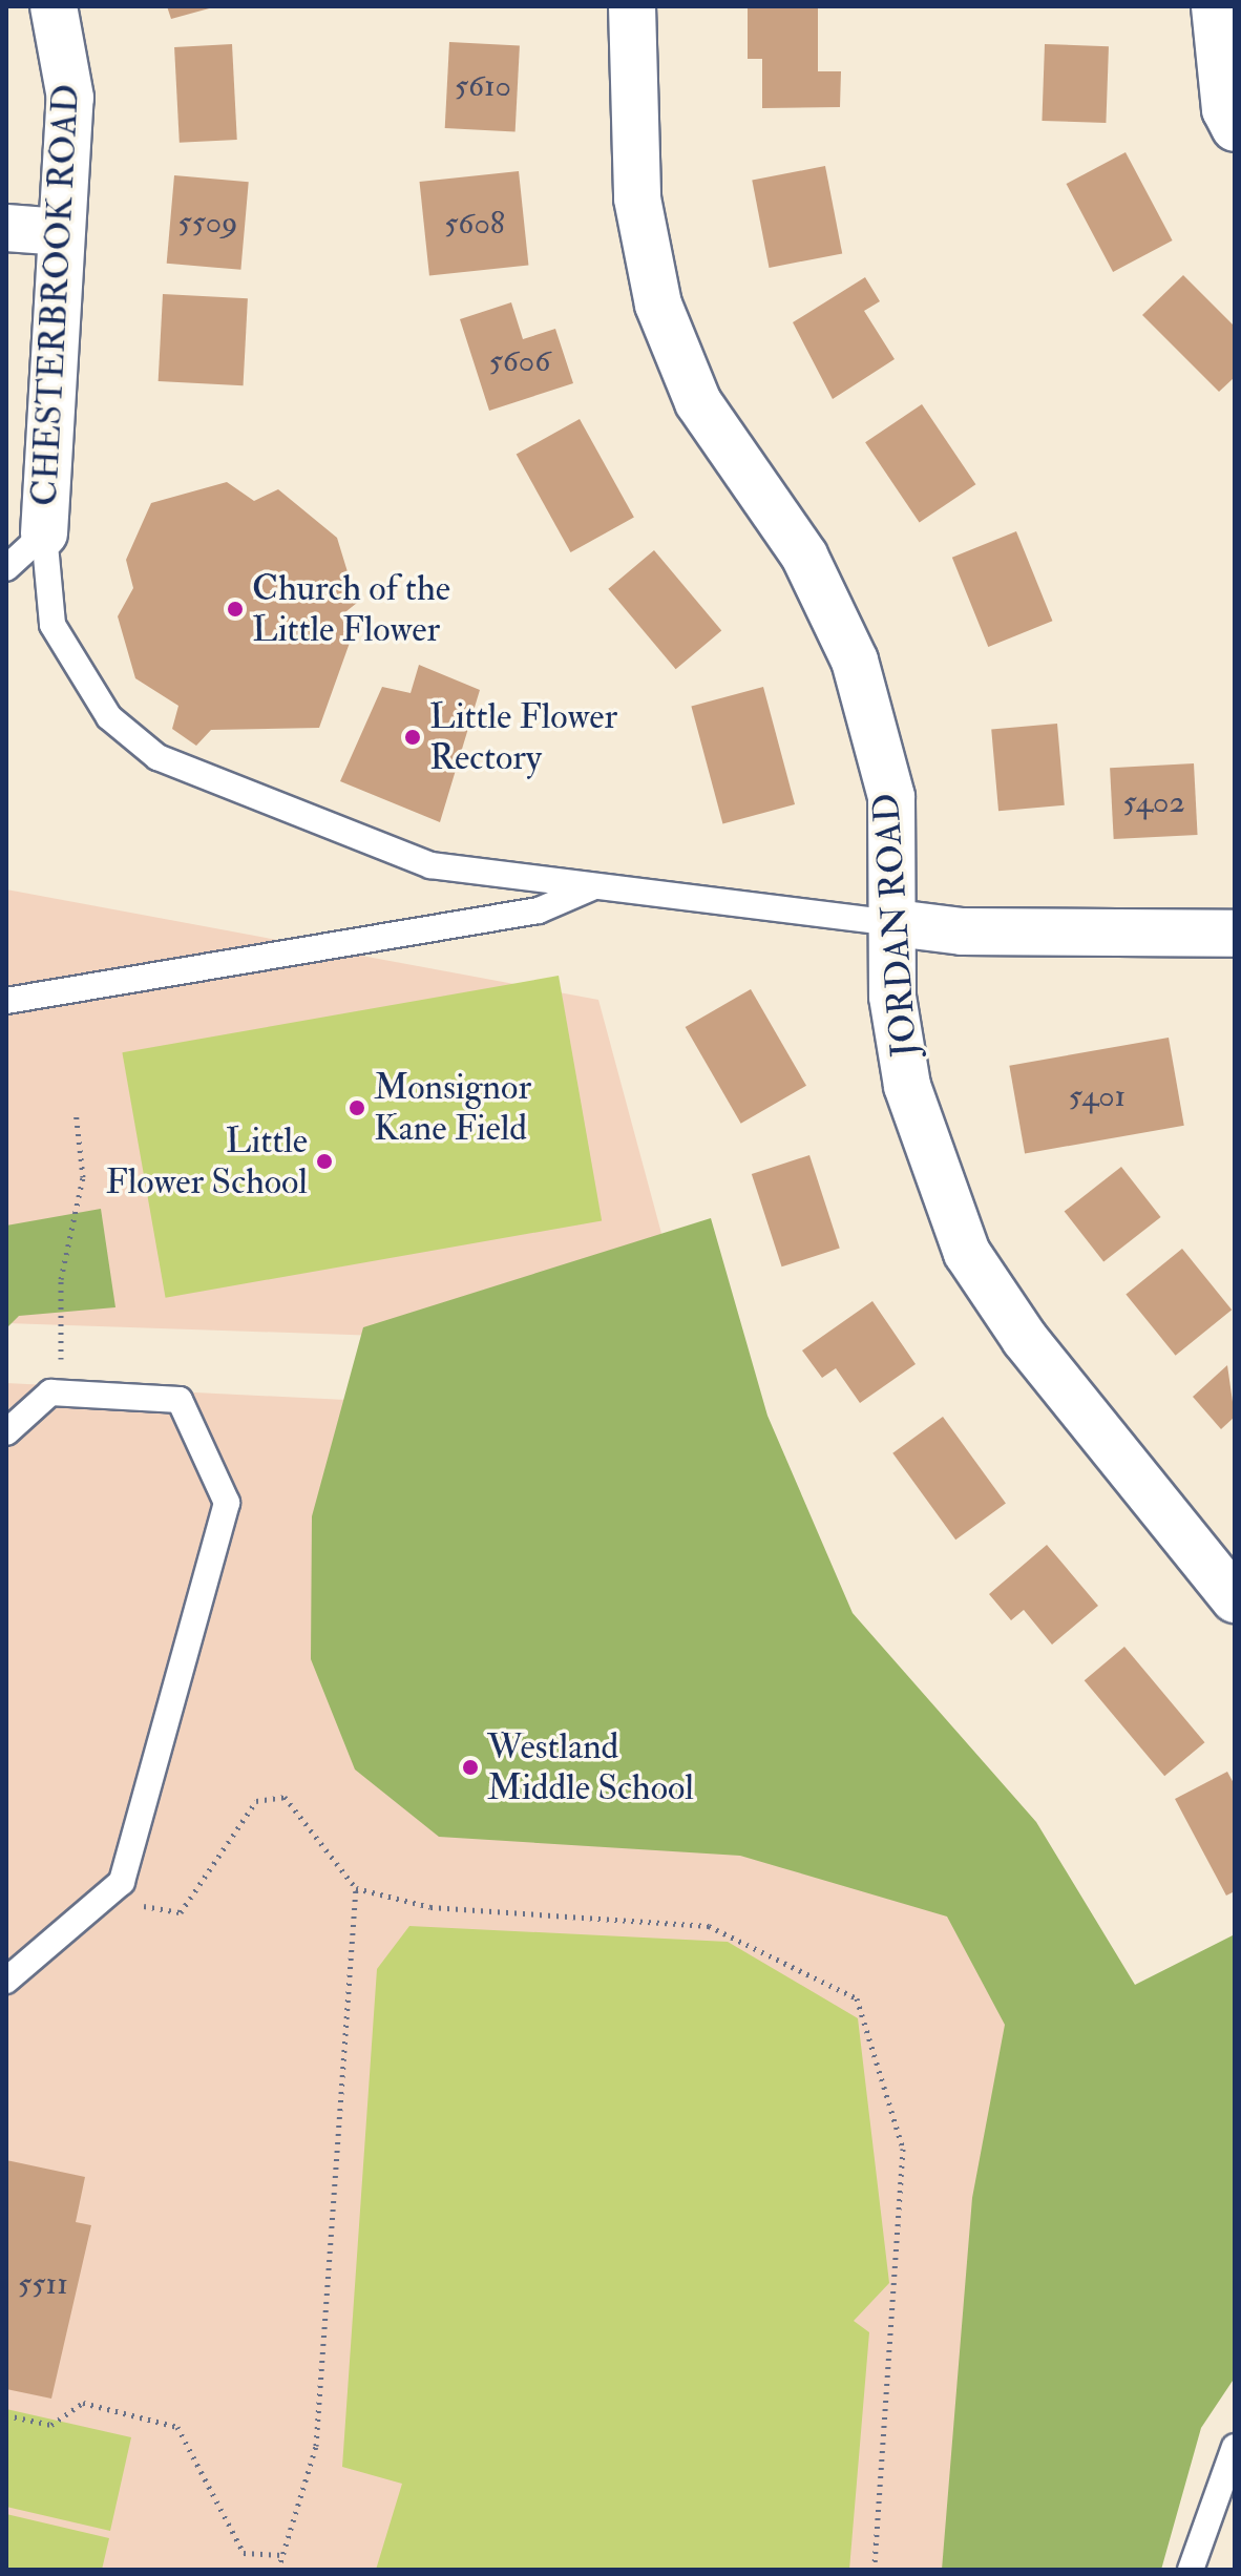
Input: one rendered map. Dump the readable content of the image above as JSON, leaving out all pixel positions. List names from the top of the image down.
{
  "streets": {
    "street": ["CHESTERBROOK ROAD", "JORDAN ROAD"]
  },
  "places": [
    "Church of the Little Flower",
    "Little Flower Rectory",
    "Monsignor Kane Field",
    "Little Flower School",
    "Westland Middle School"
  ],
  "house_numbers": [
    "5610",
    "5509",
    "5608",
    "5606",
    "5402",
    "5401",
    "5511"
  ]
}
